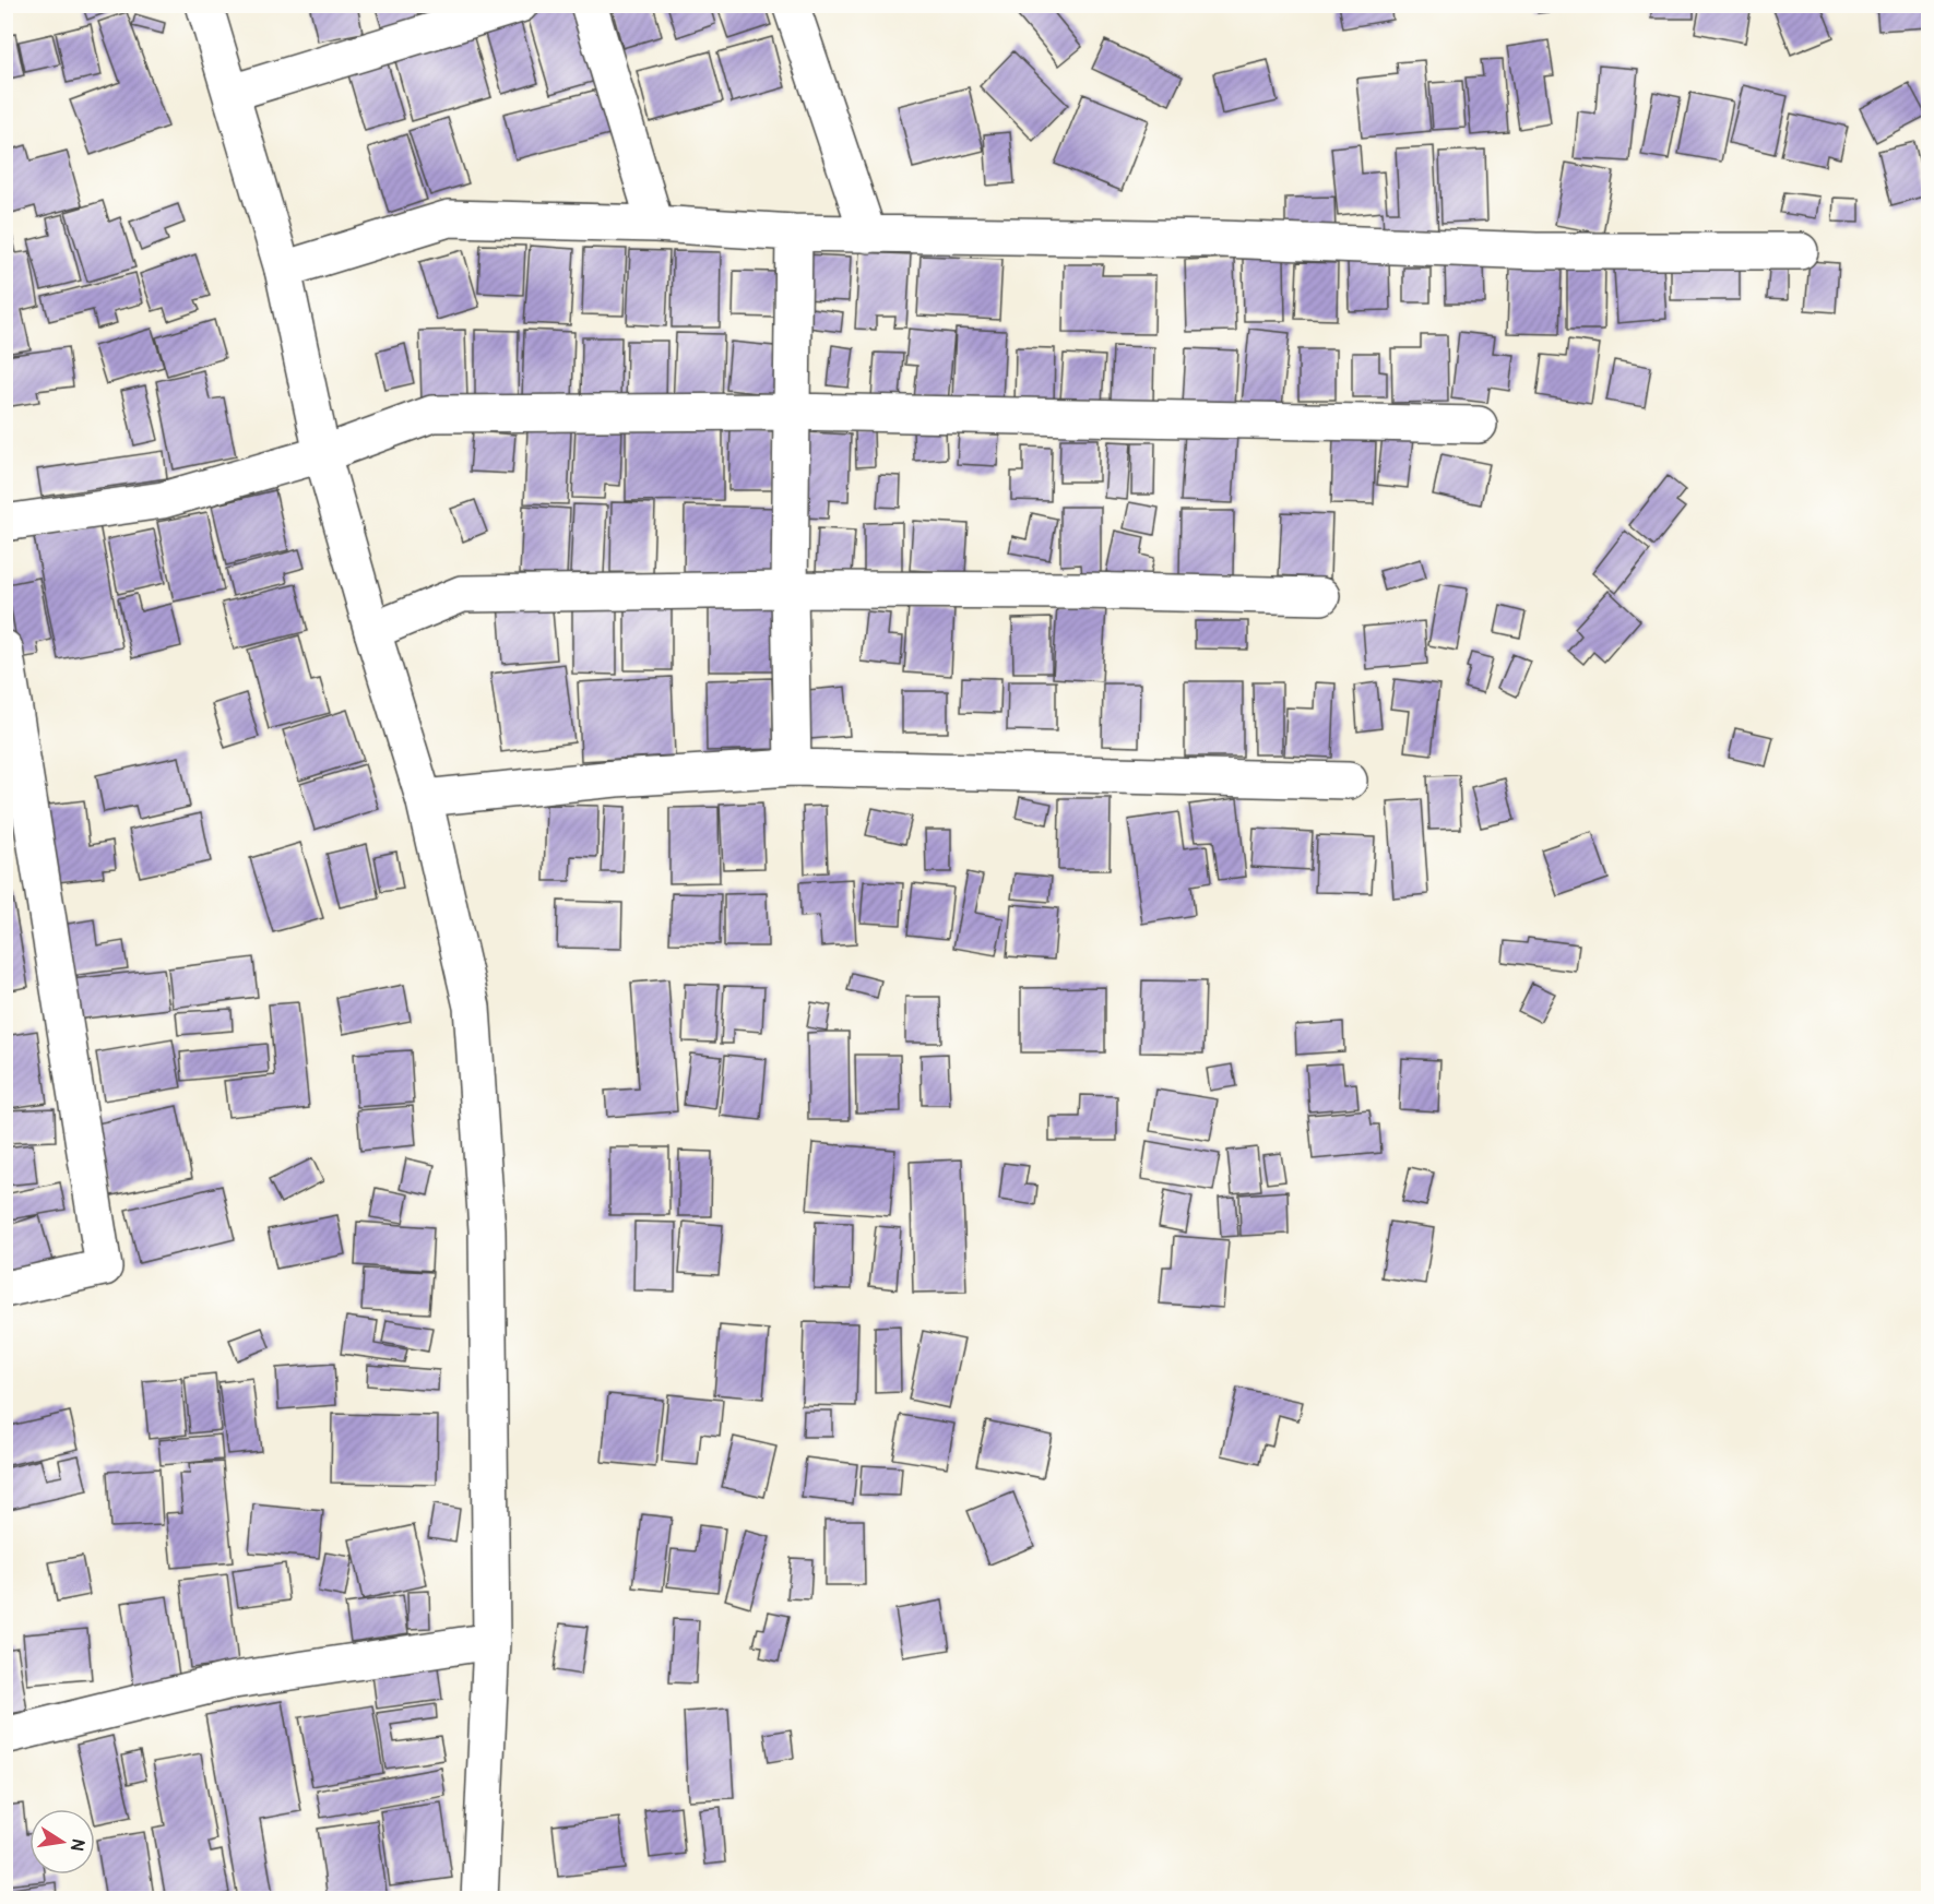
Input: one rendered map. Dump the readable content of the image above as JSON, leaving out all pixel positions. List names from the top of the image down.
{
  "north": "right"
}
